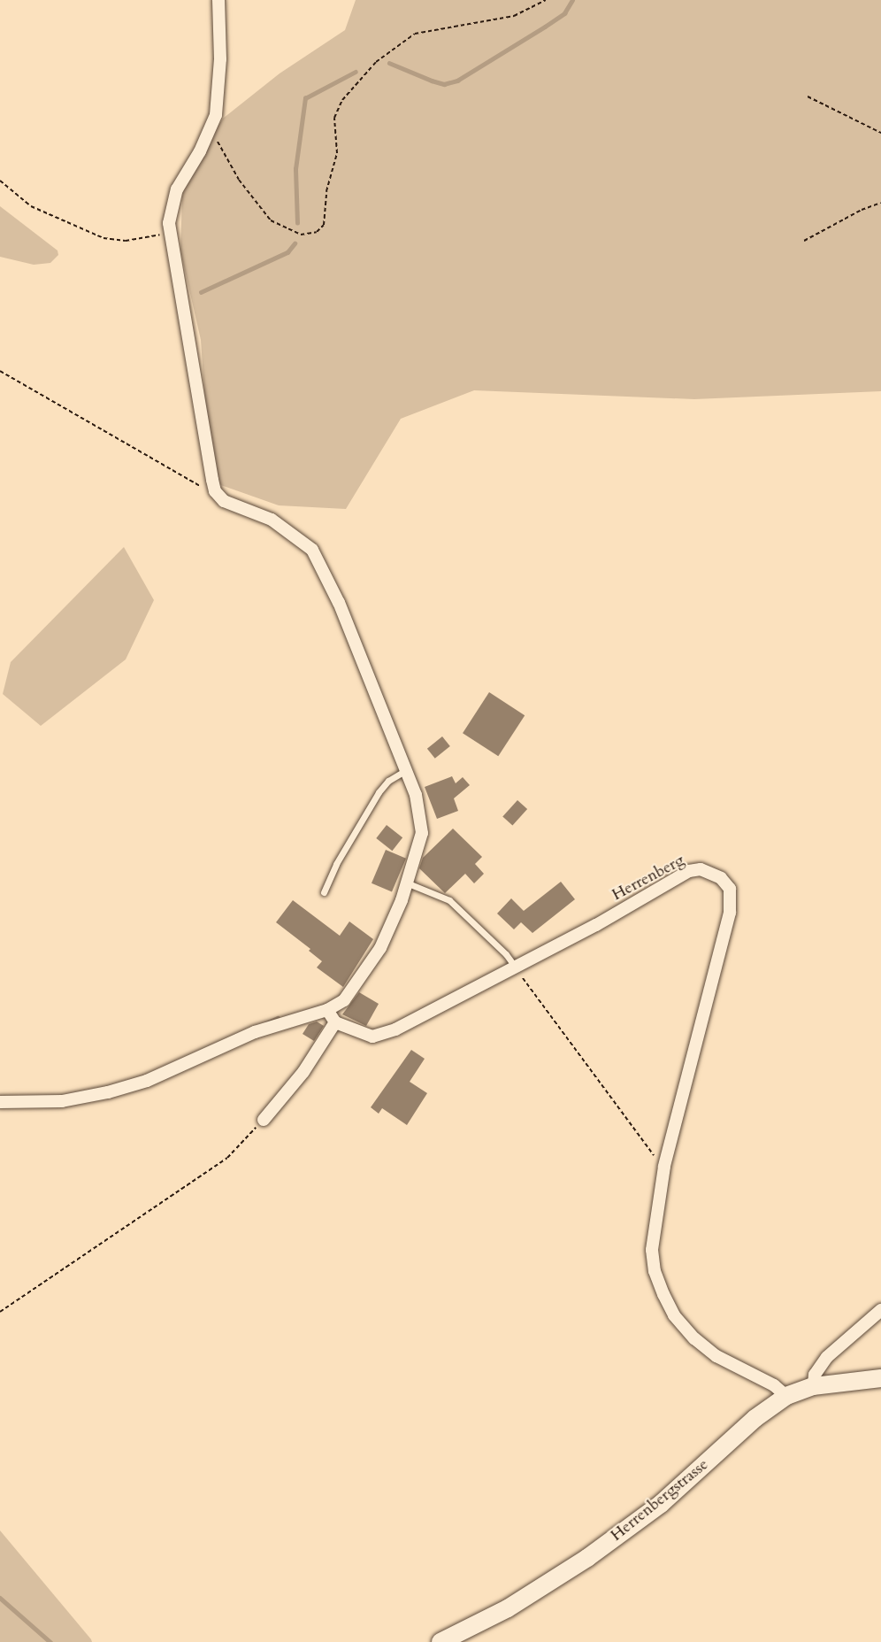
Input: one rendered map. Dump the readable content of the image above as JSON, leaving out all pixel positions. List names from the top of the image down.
{
  "streets": {
    "street": ["Herrenberg", "Herrenbergstrasse"]
  },
  "crossings": [
    ["Herrenberg", "Herrenbergstrasse"]
  ]
}
